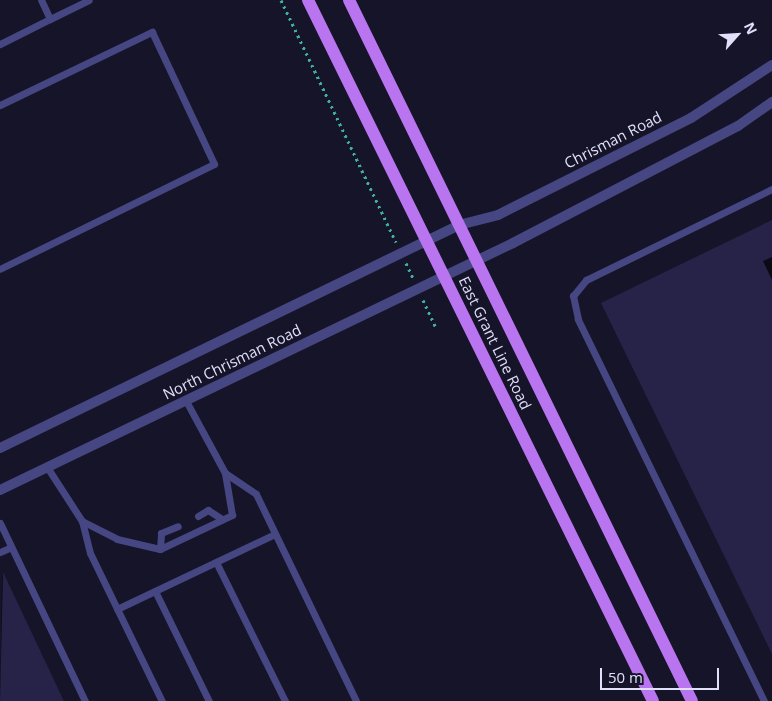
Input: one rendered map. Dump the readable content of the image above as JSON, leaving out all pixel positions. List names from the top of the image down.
{
  "streets": {
    "main road": ["East Grant Line Road"],
    "street": ["Chrisman Road", "North Chrisman Road"]
  },
  "crossings": [
    ["Chrisman Road", "East Grant Line Road"],
    ["Chrisman Road", "North Chrisman Road"],
    ["East Grant Line Road", "North Chrisman Road"]
  ],
  "scale_bar": "50 m",
  "north": "top right"
}
